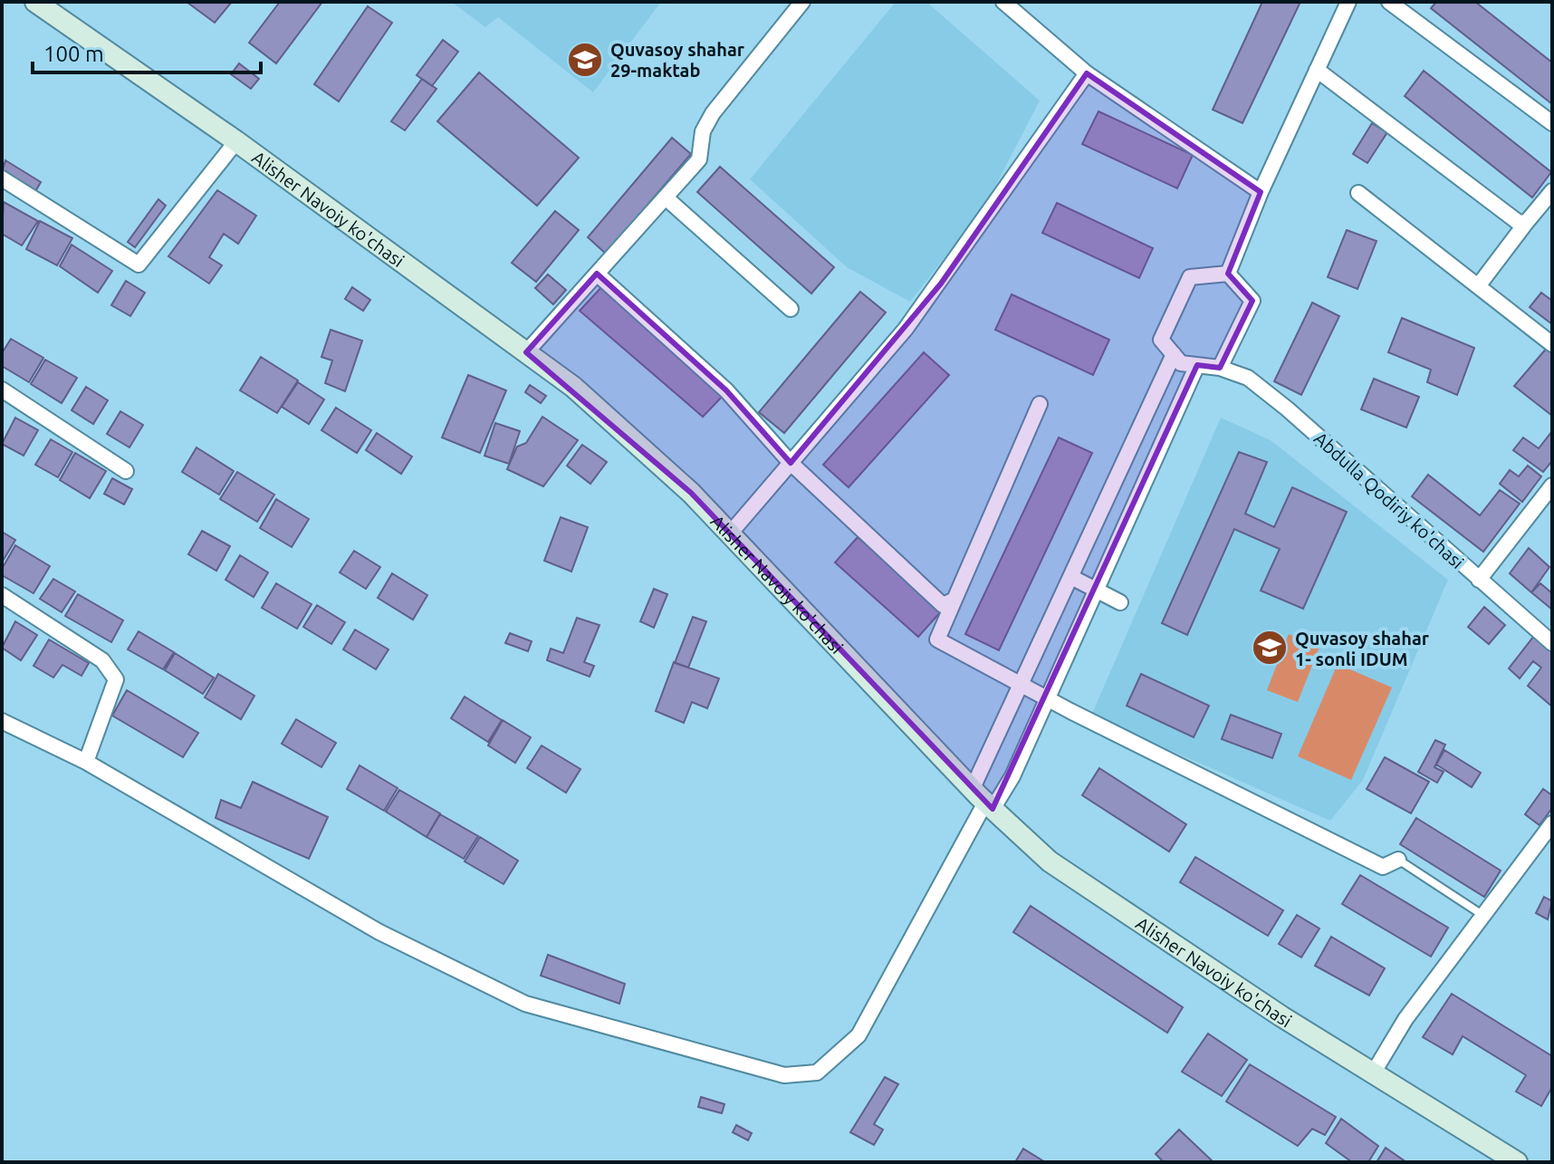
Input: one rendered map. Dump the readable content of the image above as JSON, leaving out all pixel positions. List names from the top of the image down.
{
  "streets": {
    "street": ["Alisher Navoiy ko'chasi", "Abdulla Qodiriy ko'chasi"]
  },
  "places": {
    "school or university": ["Quvasoy shahar 29-maktab", "Quvasoy shahar 1- sonli IDUM"]
  },
  "scale_bar": "100 m"
}
